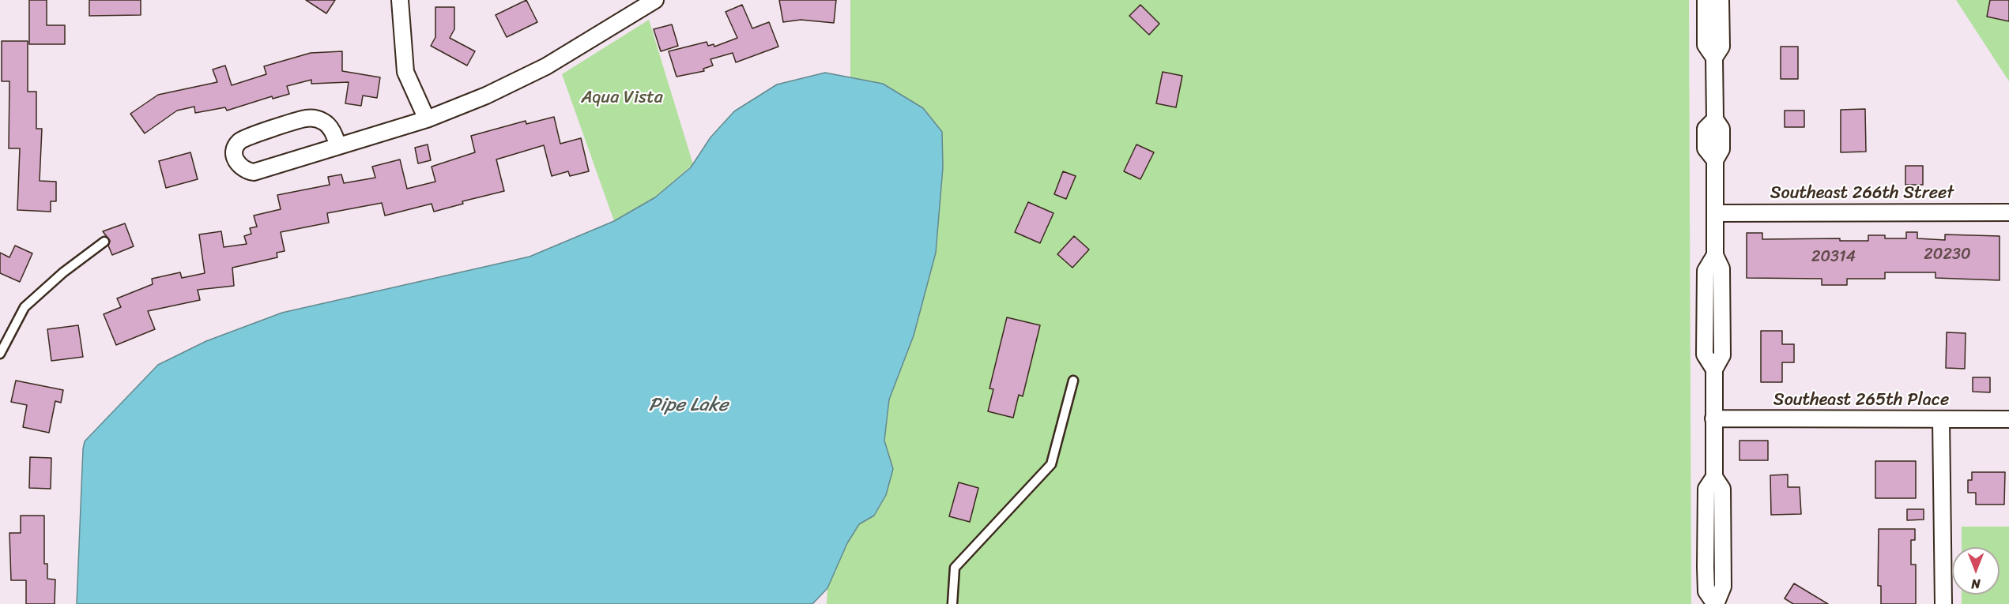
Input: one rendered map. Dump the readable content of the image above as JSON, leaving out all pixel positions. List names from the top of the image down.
{
  "streets": {
    "street": ["Southeast 266th Street", "Southeast 265th Place"]
  },
  "water": ["Pipe Lake"],
  "parks": ["Aqua Vista"],
  "house_numbers": ["20230", "20314"],
  "north": "bottom"
}
